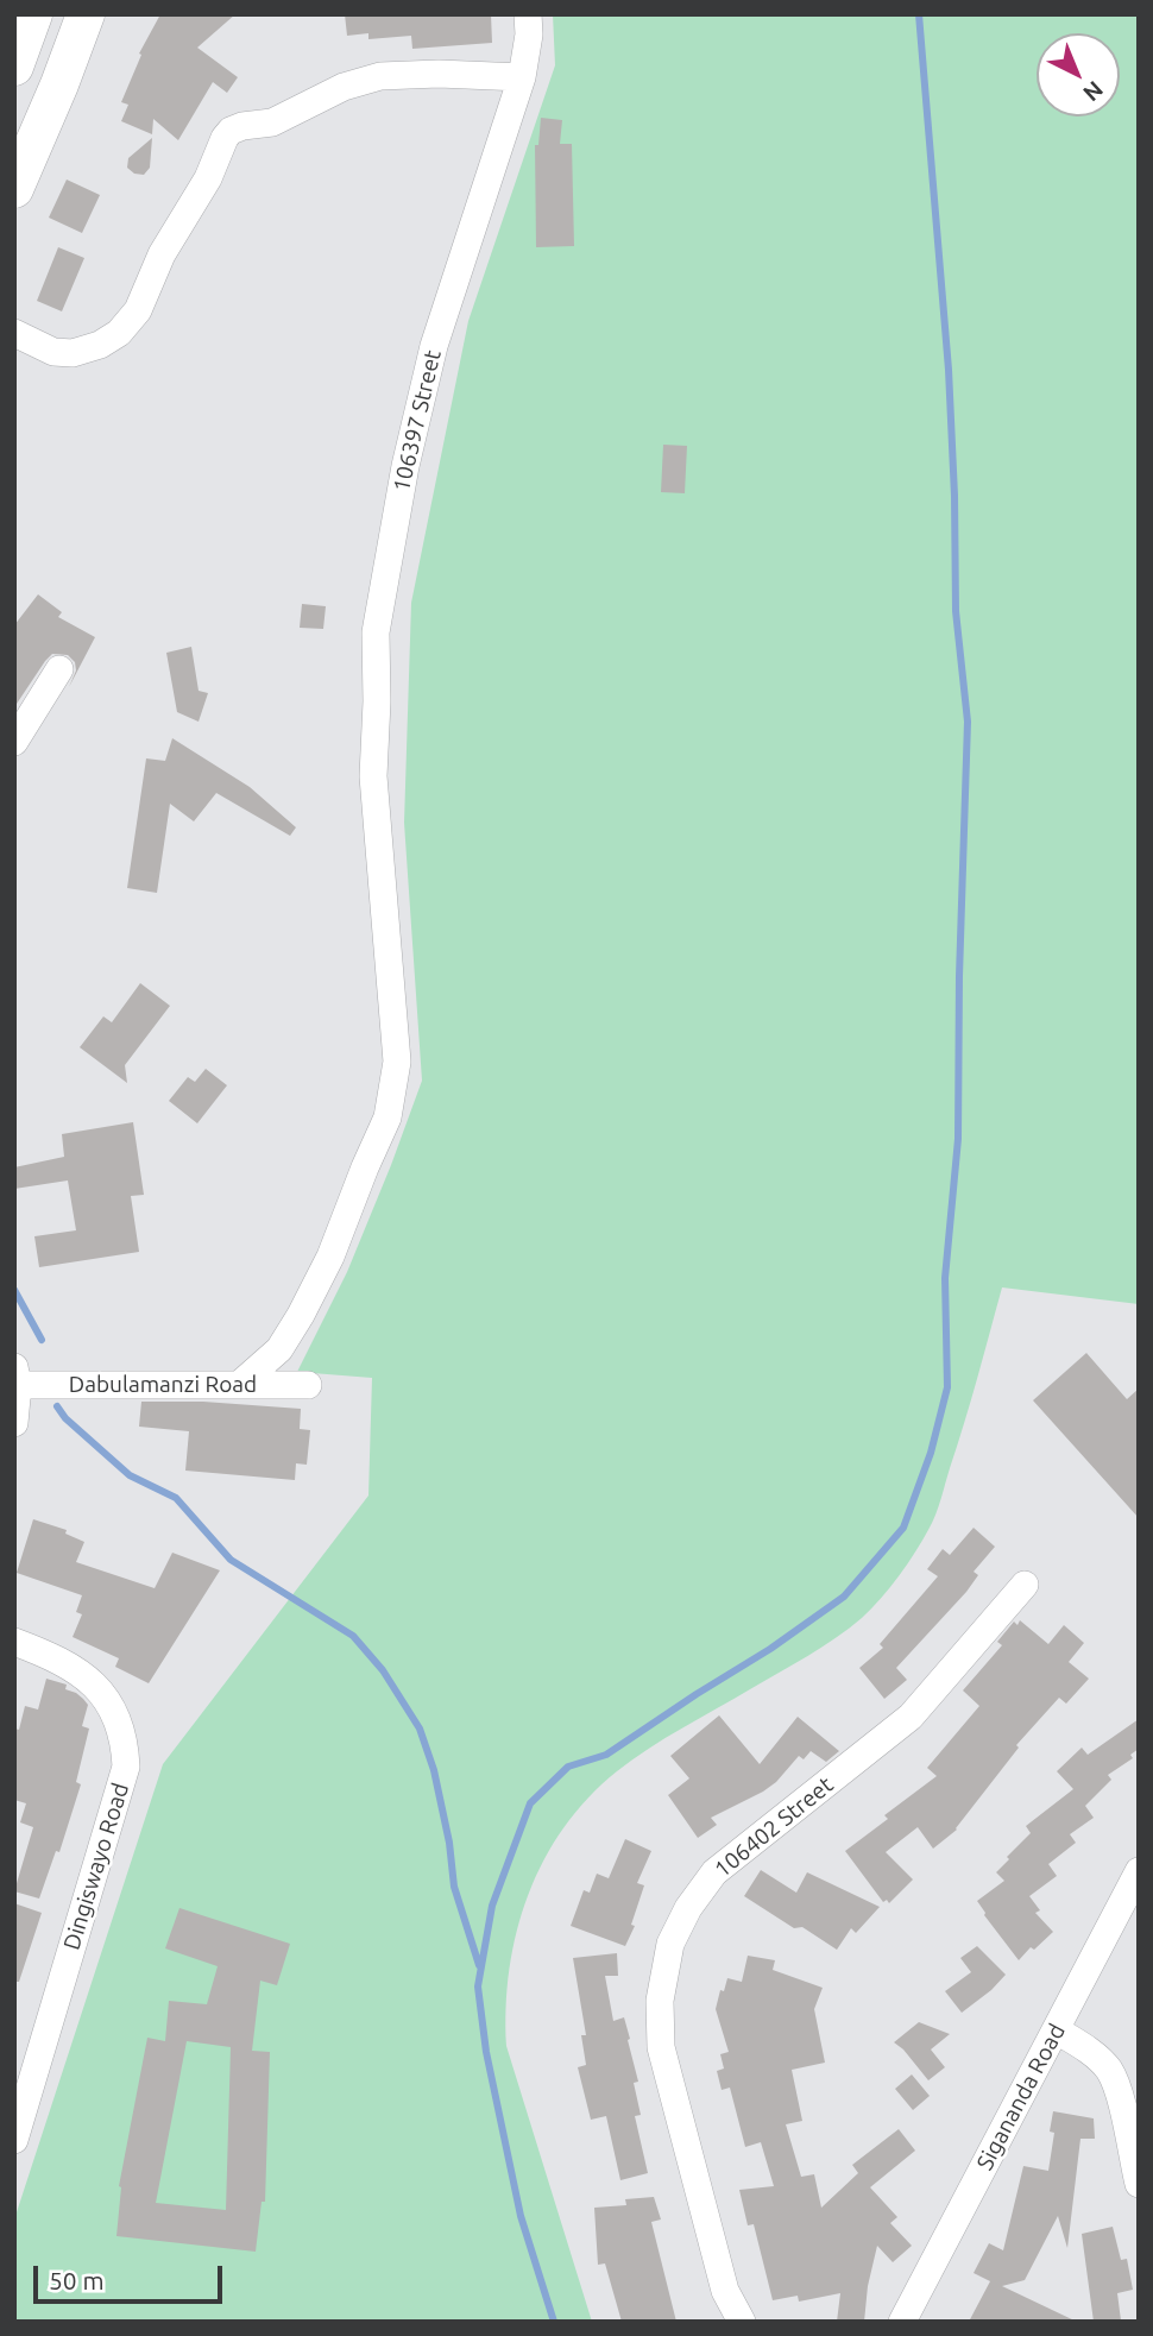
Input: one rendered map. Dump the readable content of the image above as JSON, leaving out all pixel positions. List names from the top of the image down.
{
  "streets": {
    "street": [
      "106397 Street",
      "Dabulamanzi Road",
      "106402 Street",
      "Dingiswayo Road",
      "Sigananda Road"
    ]
  },
  "crossings": [
    ["106397 Street", "Dabulamanzi Road"]
  ],
  "scale_bar": "50 m",
  "north": "bottom right"
}
